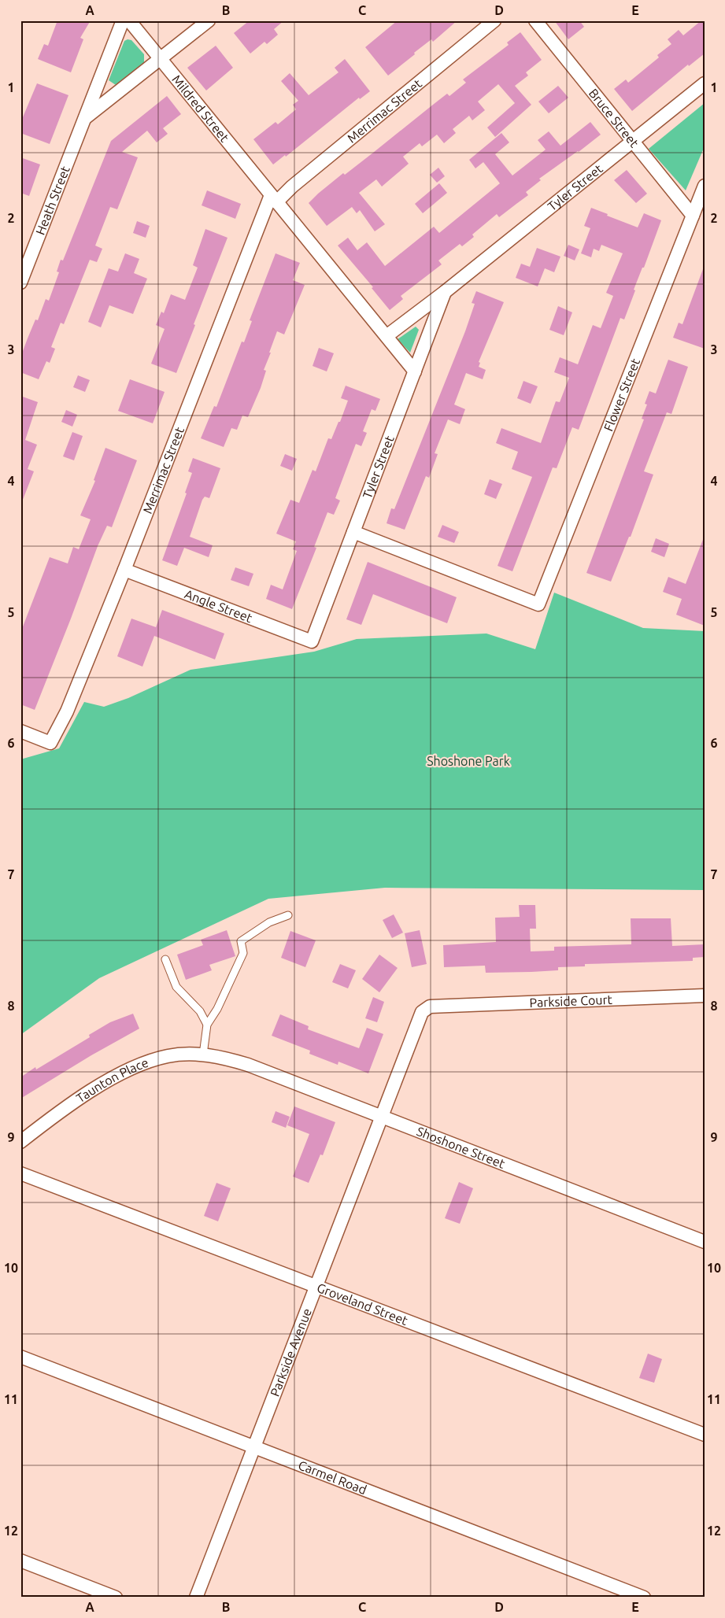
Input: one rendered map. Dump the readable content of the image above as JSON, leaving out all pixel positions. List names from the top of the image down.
{
  "streets": {
    "street": [
      "Mildred Street",
      "Merrimac Street",
      "Bruce Street",
      "Tyler Street",
      "Heath Street",
      "Flower Street",
      "Angle Street",
      "Parkside Court",
      "Taunton Place",
      "Shoshone Street",
      "Groveland Street",
      "Parkside Avenue",
      "Carmel Road"
    ]
  },
  "crossings": [
    ["Mildred Street", "Merrimac Street"],
    ["Mildred Street", "Tyler Street"],
    ["Merrimac Street", "Angle Street"],
    ["Bruce Street", "Tyler Street"],
    ["Bruce Street", "Flower Street"],
    ["Tyler Street", "Flower Street"],
    ["Tyler Street", "Angle Street"],
    ["Parkside Court", "Parkside Avenue"],
    ["Taunton Place", "Shoshone Street"],
    ["Shoshone Street", "Parkside Avenue"],
    ["Groveland Street", "Parkside Avenue"],
    ["Parkside Avenue", "Carmel Road"]
  ],
  "parks": ["Shoshone Park"],
  "grid": {
    "columns": [
      "A",
      "B",
      "C",
      "D",
      "E"
    ],
    "rows": [
      "1",
      "2",
      "3",
      "4",
      "5",
      "6",
      "7",
      "8",
      "9",
      "10",
      "11",
      "12"
    ]
  }
}
